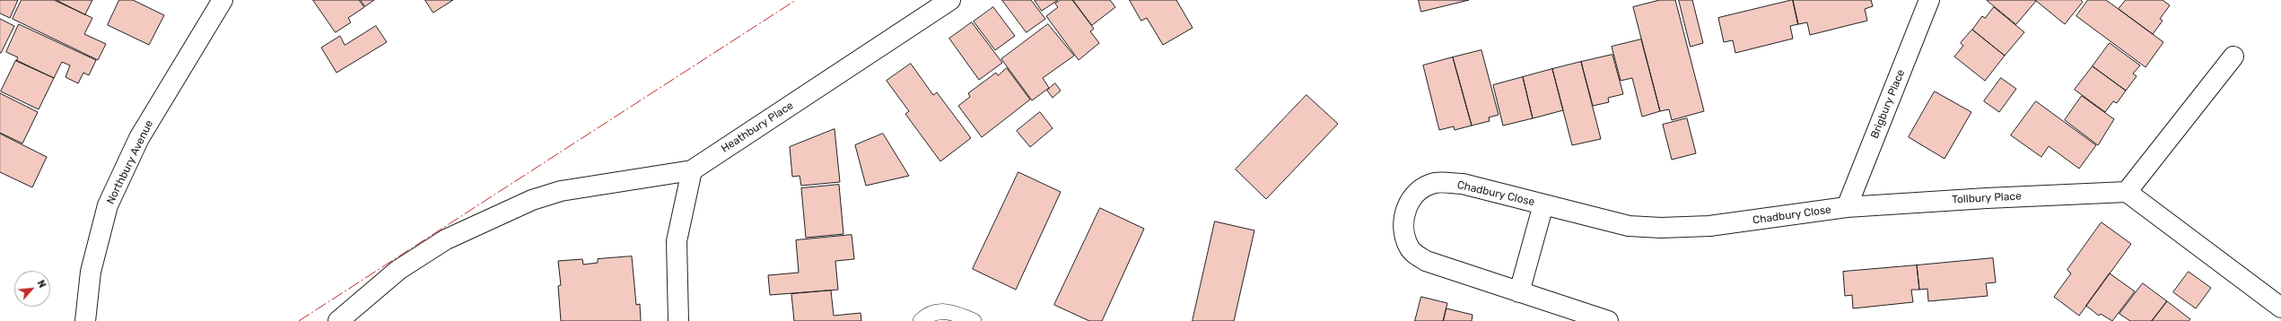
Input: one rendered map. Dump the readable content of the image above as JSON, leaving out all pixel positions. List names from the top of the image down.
{
  "streets": {
    "street": [
      "Brigbury Place",
      "Heathbury Place",
      "Northbury Avenue",
      "Chadbury Close",
      "Tollbury Place"
    ]
  },
  "crossings": [
    ["Brigbury Place", "Chadbury Close"],
    ["Brigbury Place", "Tollbury Place"],
    ["Chadbury Close", "Tollbury Place"]
  ],
  "north": "top right"
}
